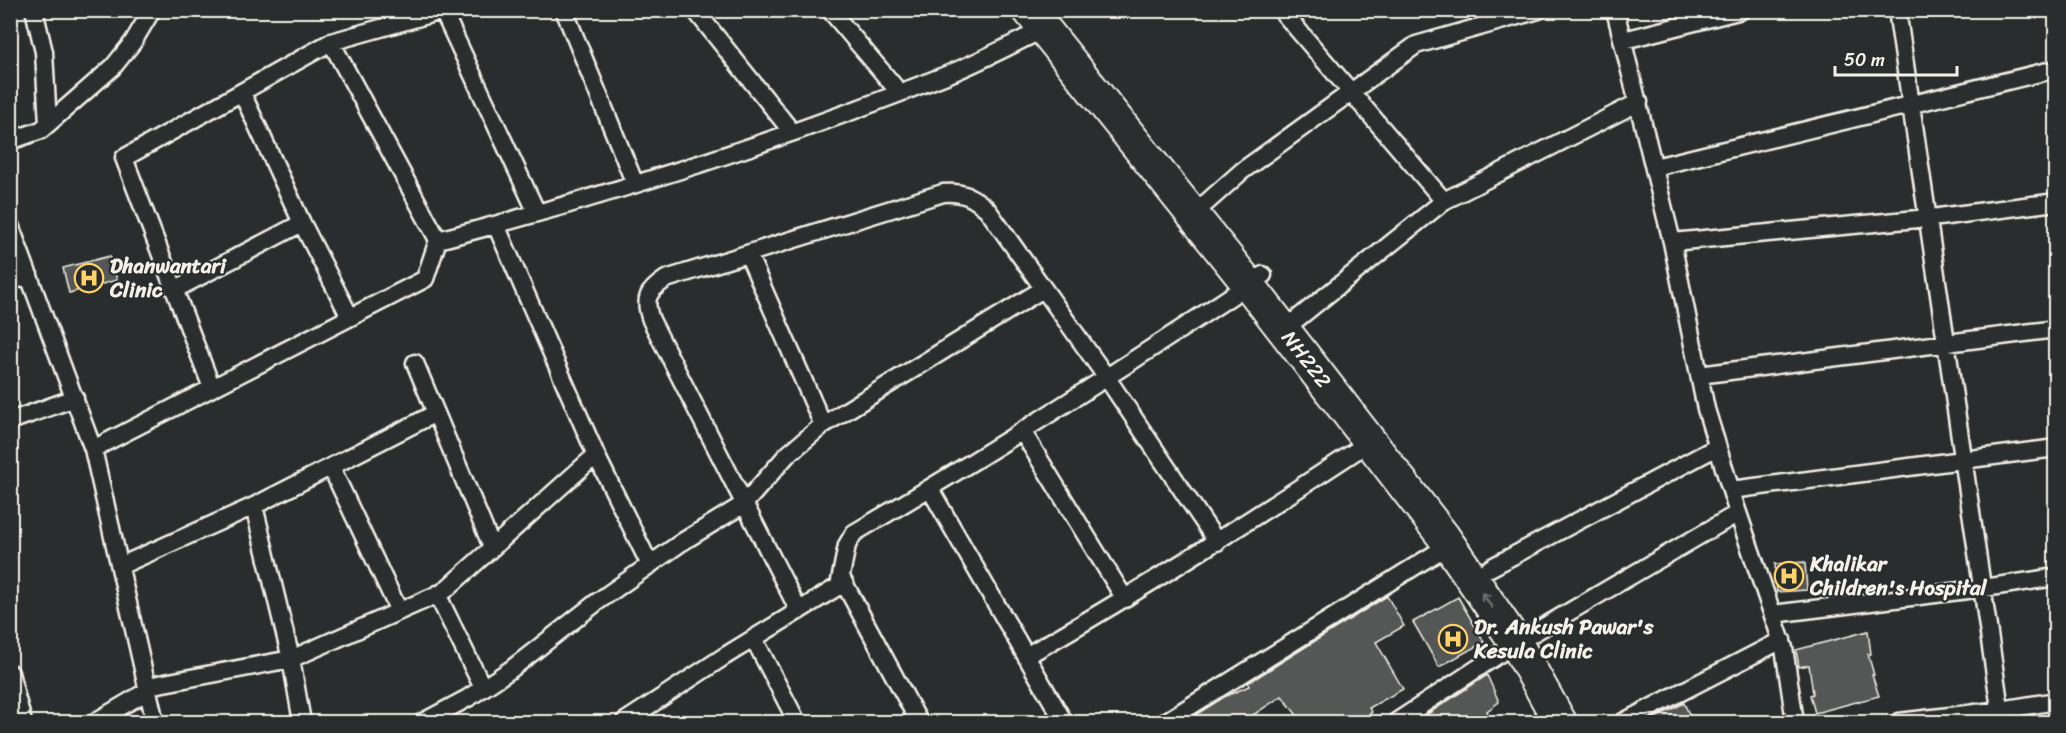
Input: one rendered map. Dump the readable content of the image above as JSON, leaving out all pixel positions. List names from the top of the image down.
{
  "streets": {
    "highway": ["NH222"]
  },
  "places": {
    "hospital": ["Dhanwantari Clinic", "Khalikar Children's Hospital", "Dr. Ankush Pawar's Kesula Clinic"]
  },
  "scale_bar": "50 m"
}
